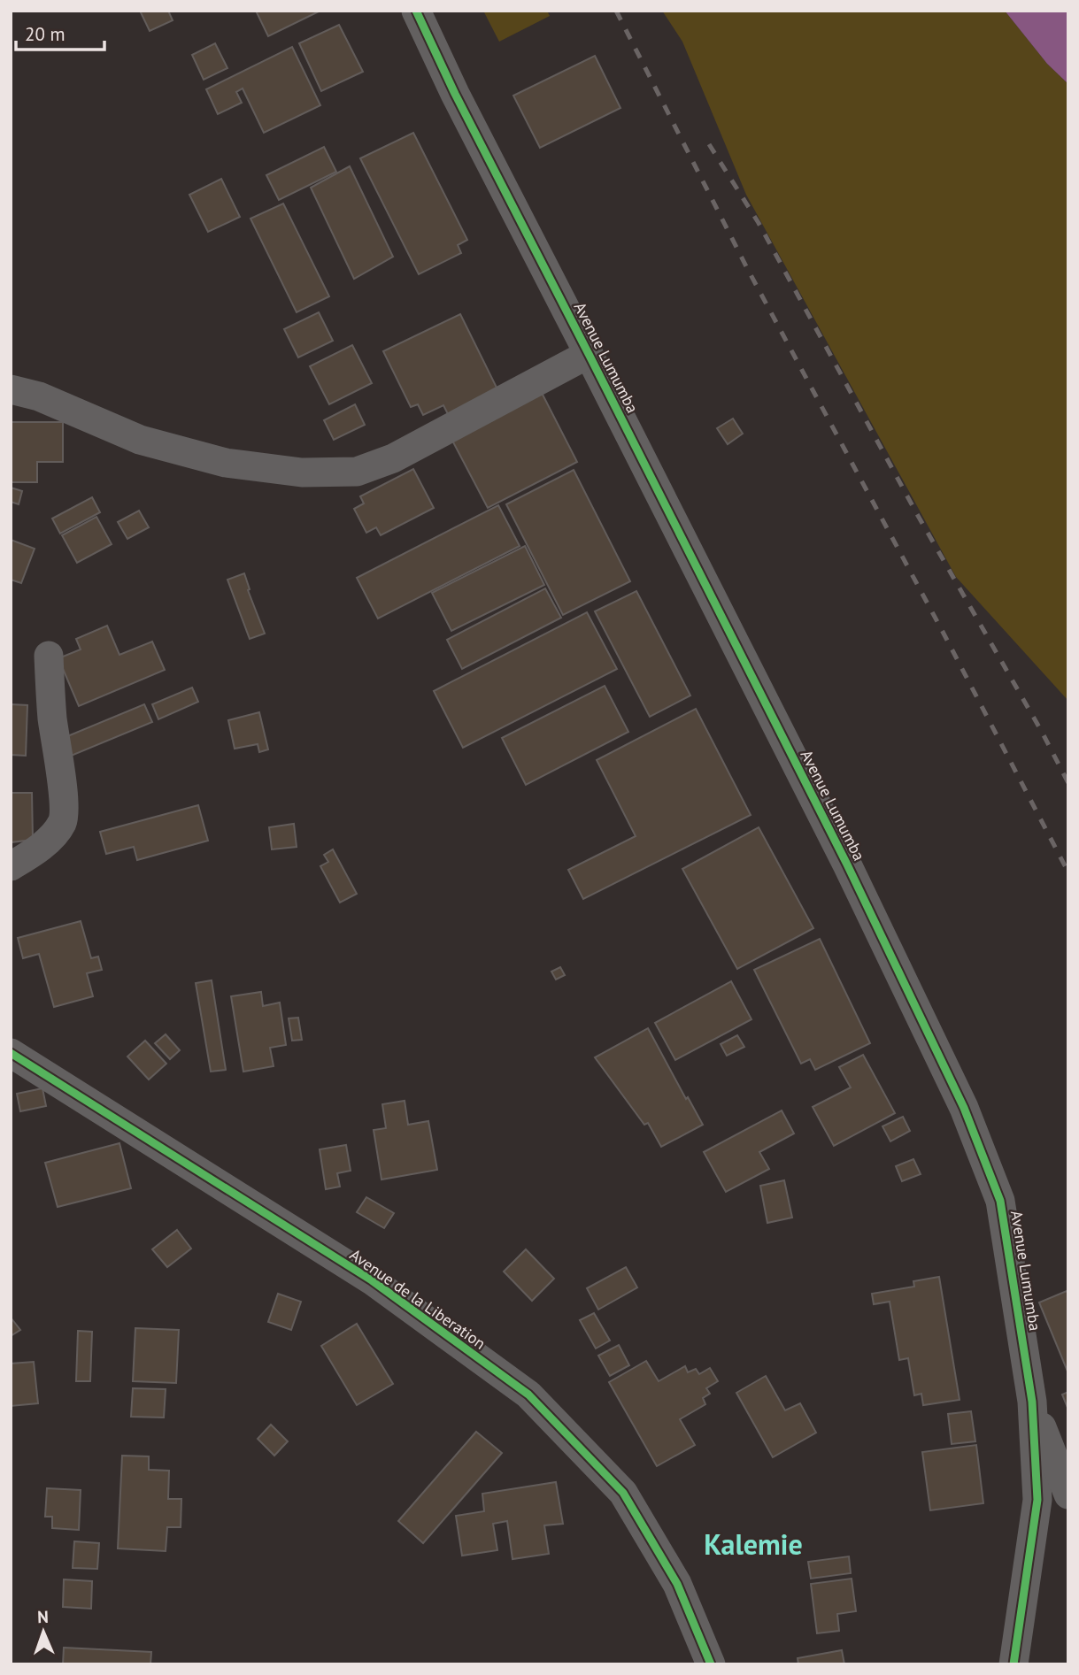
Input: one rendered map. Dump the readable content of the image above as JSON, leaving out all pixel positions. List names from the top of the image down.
{
  "streets": {
    "street": ["Avenue Lumumba", "Avenue de la Liberation"]
  },
  "districts": ["Kalemie"],
  "scale_bar": "20 m",
  "north": "top"
}
